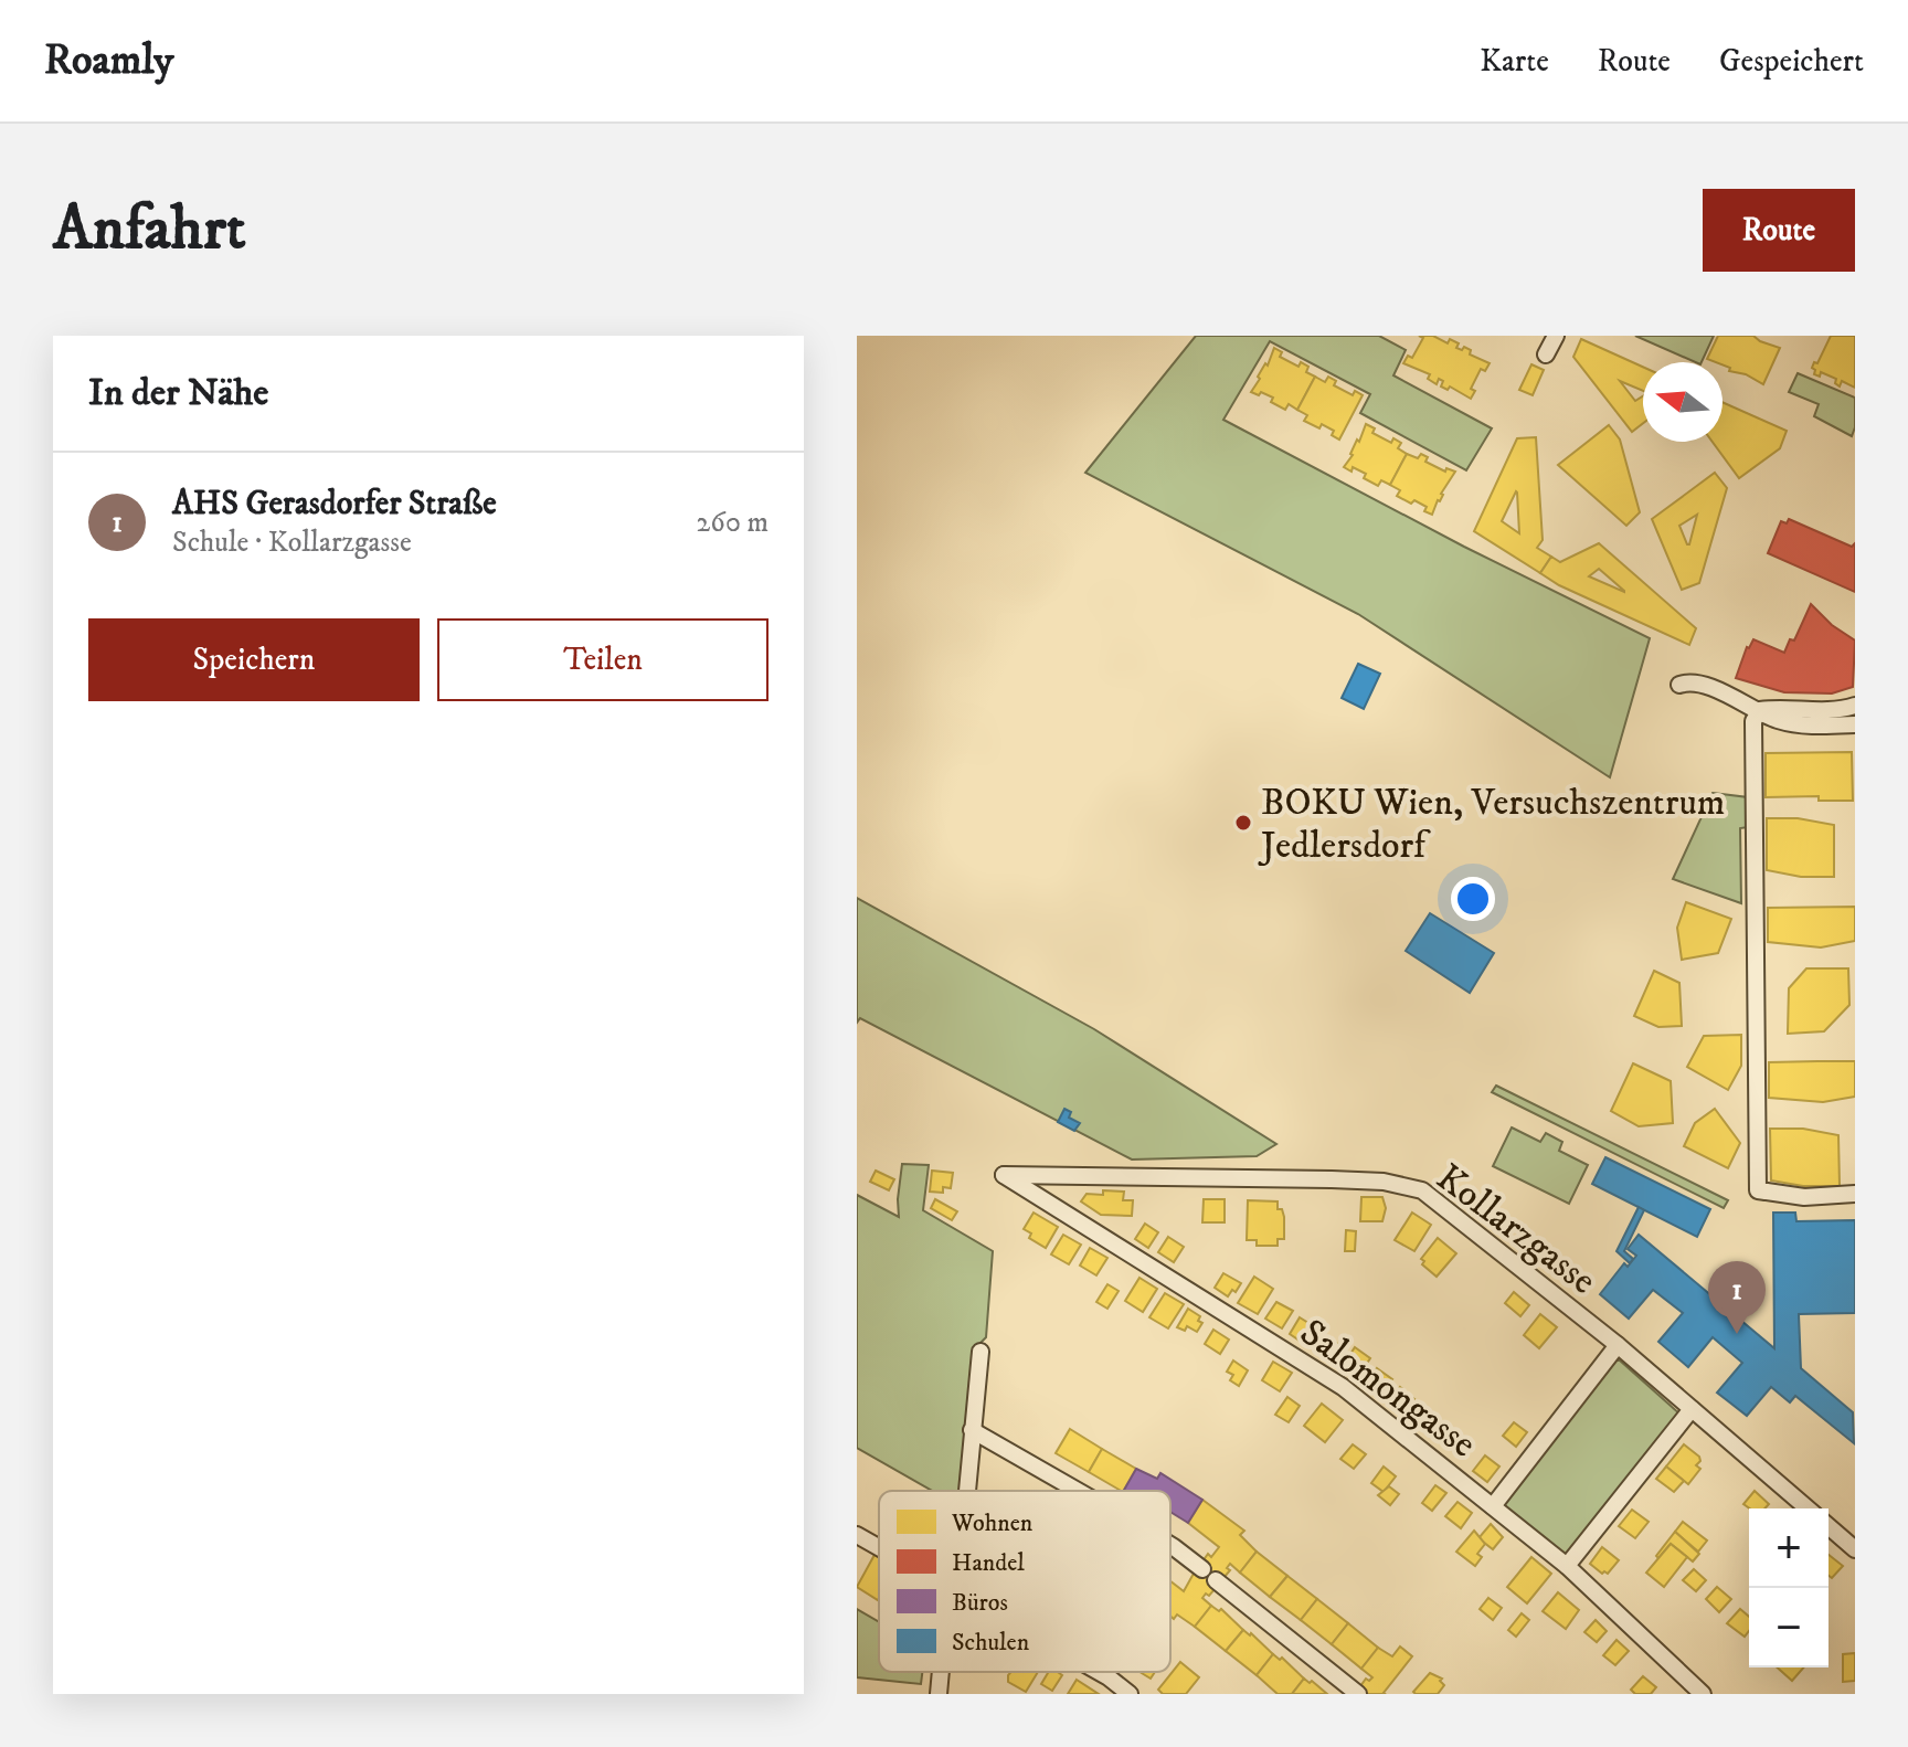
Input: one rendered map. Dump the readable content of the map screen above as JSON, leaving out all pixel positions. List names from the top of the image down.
{
  "streets": {
    "street": ["Kollarzgasse", "Salomongasse"]
  },
  "crossings": [
    ["Kollarzgasse", "Salomongasse"]
  ],
  "places": ["BOKU Wien, Versuchszentrum Jedlersdorf"],
  "legend": [
    "Wohnen",
    "Handel",
    "Büros",
    "Schulen"
  ],
  "north": "left",
  "page": {
    "header": "Roamly",
    "nav": ["Karte", "Route", "Gespeichert"],
    "buttons": [
      "Route",
      ["Speichern", "Teilen"]
    ],
    "title": "Anfahrt",
    "heading": "In der Nähe",
    "list": [
      {
        "mark": "1",
        "name": "AHS Gerasdorfer Straße",
        "note": "Schule · Kollarzgasse",
        "value": "260 m"
      }
    ],
    "pins": "1",
    "map_buttons": ["+", "−"]
  }
}
